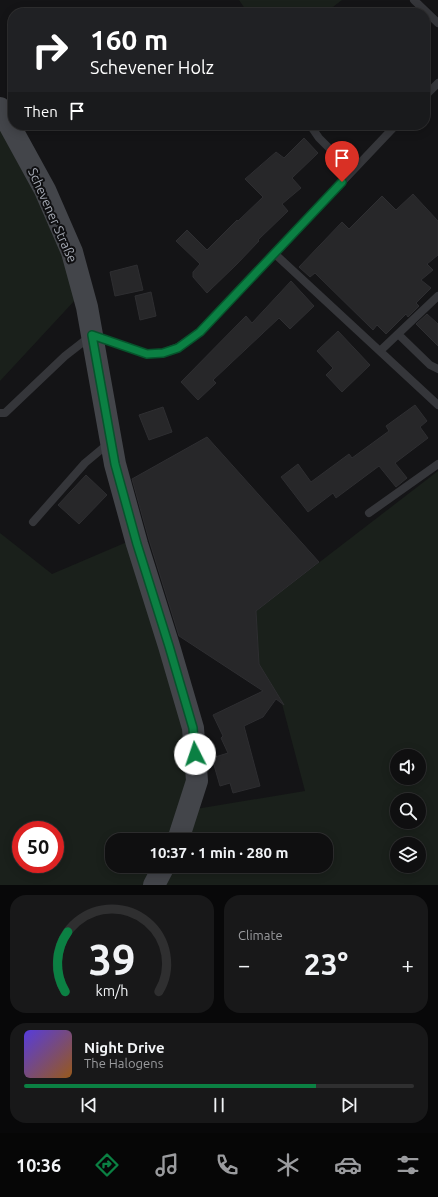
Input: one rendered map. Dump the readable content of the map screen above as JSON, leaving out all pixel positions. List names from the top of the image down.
{
  "streets": {
    "main road": ["Schevener Straße"]
  },
  "page": {
    "turn": ["160 m", "Schevener Holz"],
    "then": "Then",
    "limit": "50",
    "trip": "10:37 · 1 min · 280 m",
    "tile": "Climate",
    "heat": ["−", "23°", "+"],
    "song": ["Night Drive", "The Halogens"],
    "tabs": "10:36",
    "gauge": ["39", "km/h"]
  }
}
